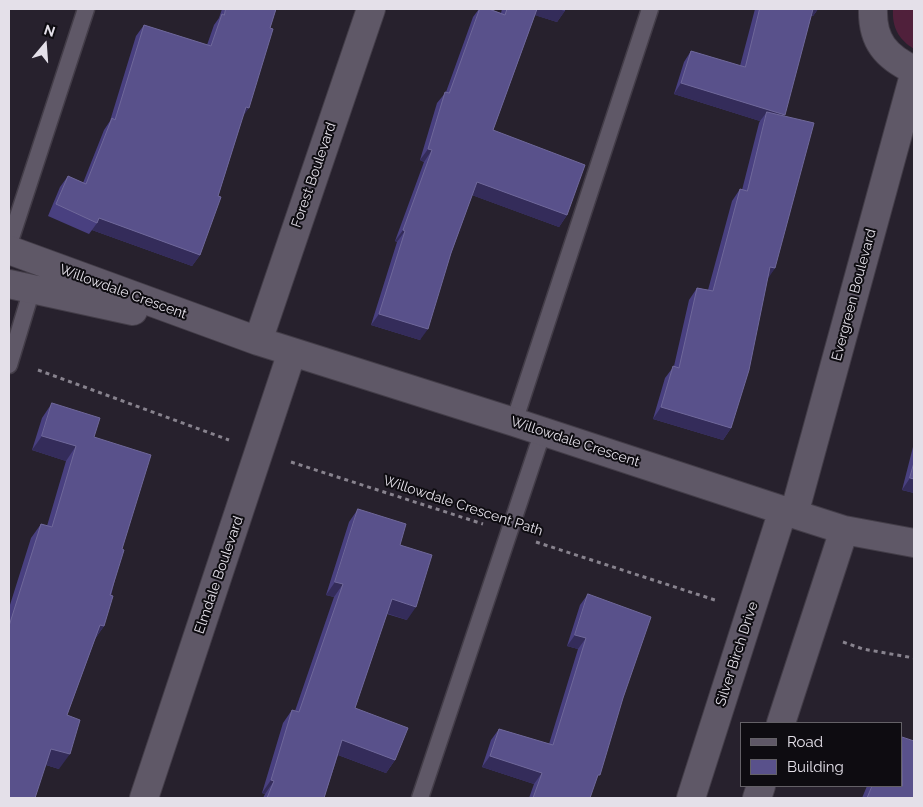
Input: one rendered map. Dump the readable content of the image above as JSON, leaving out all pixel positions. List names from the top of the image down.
{
  "streets": {
    "street": [
      "Forest Boulevard",
      "Willowdale Crescent",
      "Evergreen Boulevard",
      "Elmdale Boulevard",
      "Silver Birch Drive"
    ],
    "path": ["Willowdale Crescent Path"]
  },
  "crossings": [
    ["Forest Boulevard", "Willowdale Crescent"],
    ["Willowdale Crescent", "Evergreen Boulevard"],
    ["Willowdale Crescent", "Elmdale Boulevard"],
    ["Willowdale Crescent", "Silver Birch Drive"],
    ["Evergreen Boulevard", "Silver Birch Drive"],
    ["Willowdale Crescent Path", "Elmdale Boulevard"],
    ["Willowdale Crescent Path", "Silver Birch Drive"]
  ],
  "legend": ["Road", "Building"],
  "north": "top"
}
